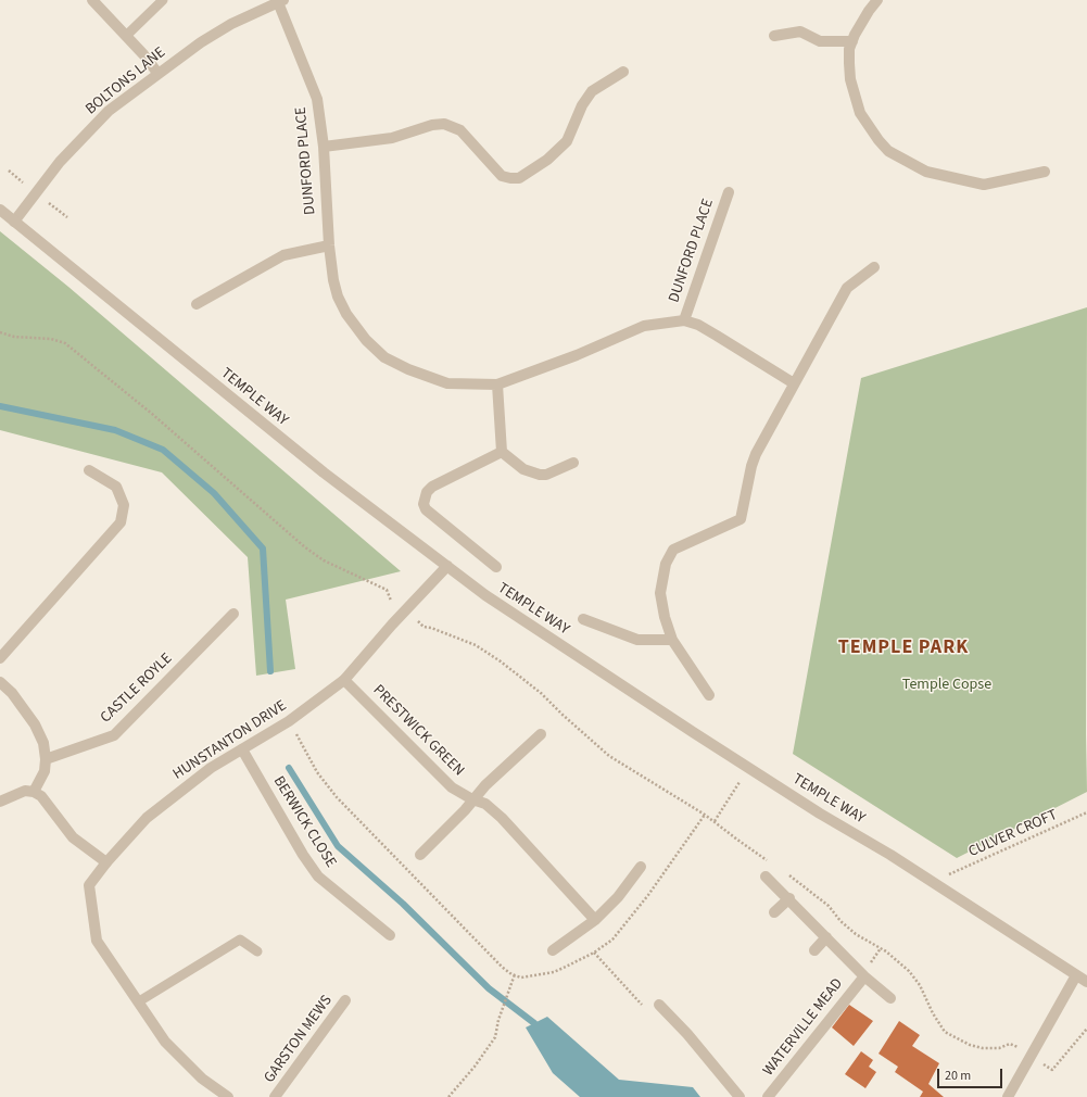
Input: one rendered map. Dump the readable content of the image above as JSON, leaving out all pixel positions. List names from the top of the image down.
{
  "streets": {
    "street": [
      "BOLTONS LANE",
      "DUNFORD PLACE",
      "TEMPLE WAY",
      "CASTLE ROYLE",
      "PRESTWICK GREEN",
      "HUNSTANTON DRIVE",
      "BERWICK CLOSE",
      "WATERVILLE MEAD",
      "GARSTON MEWS"
    ],
    "path": ["CULVER CROFT"]
  },
  "crossings": [
    ["BOLTONS LANE", "DUNFORD PLACE"],
    ["BOLTONS LANE", "TEMPLE WAY"],
    ["TEMPLE WAY", "HUNSTANTON DRIVE"],
    ["PRESTWICK GREEN", "HUNSTANTON DRIVE"],
    ["HUNSTANTON DRIVE", "BERWICK CLOSE"]
  ],
  "districts": ["TEMPLE PARK"],
  "parks": ["Temple Copse"],
  "scale_bar": "20 m"
}
